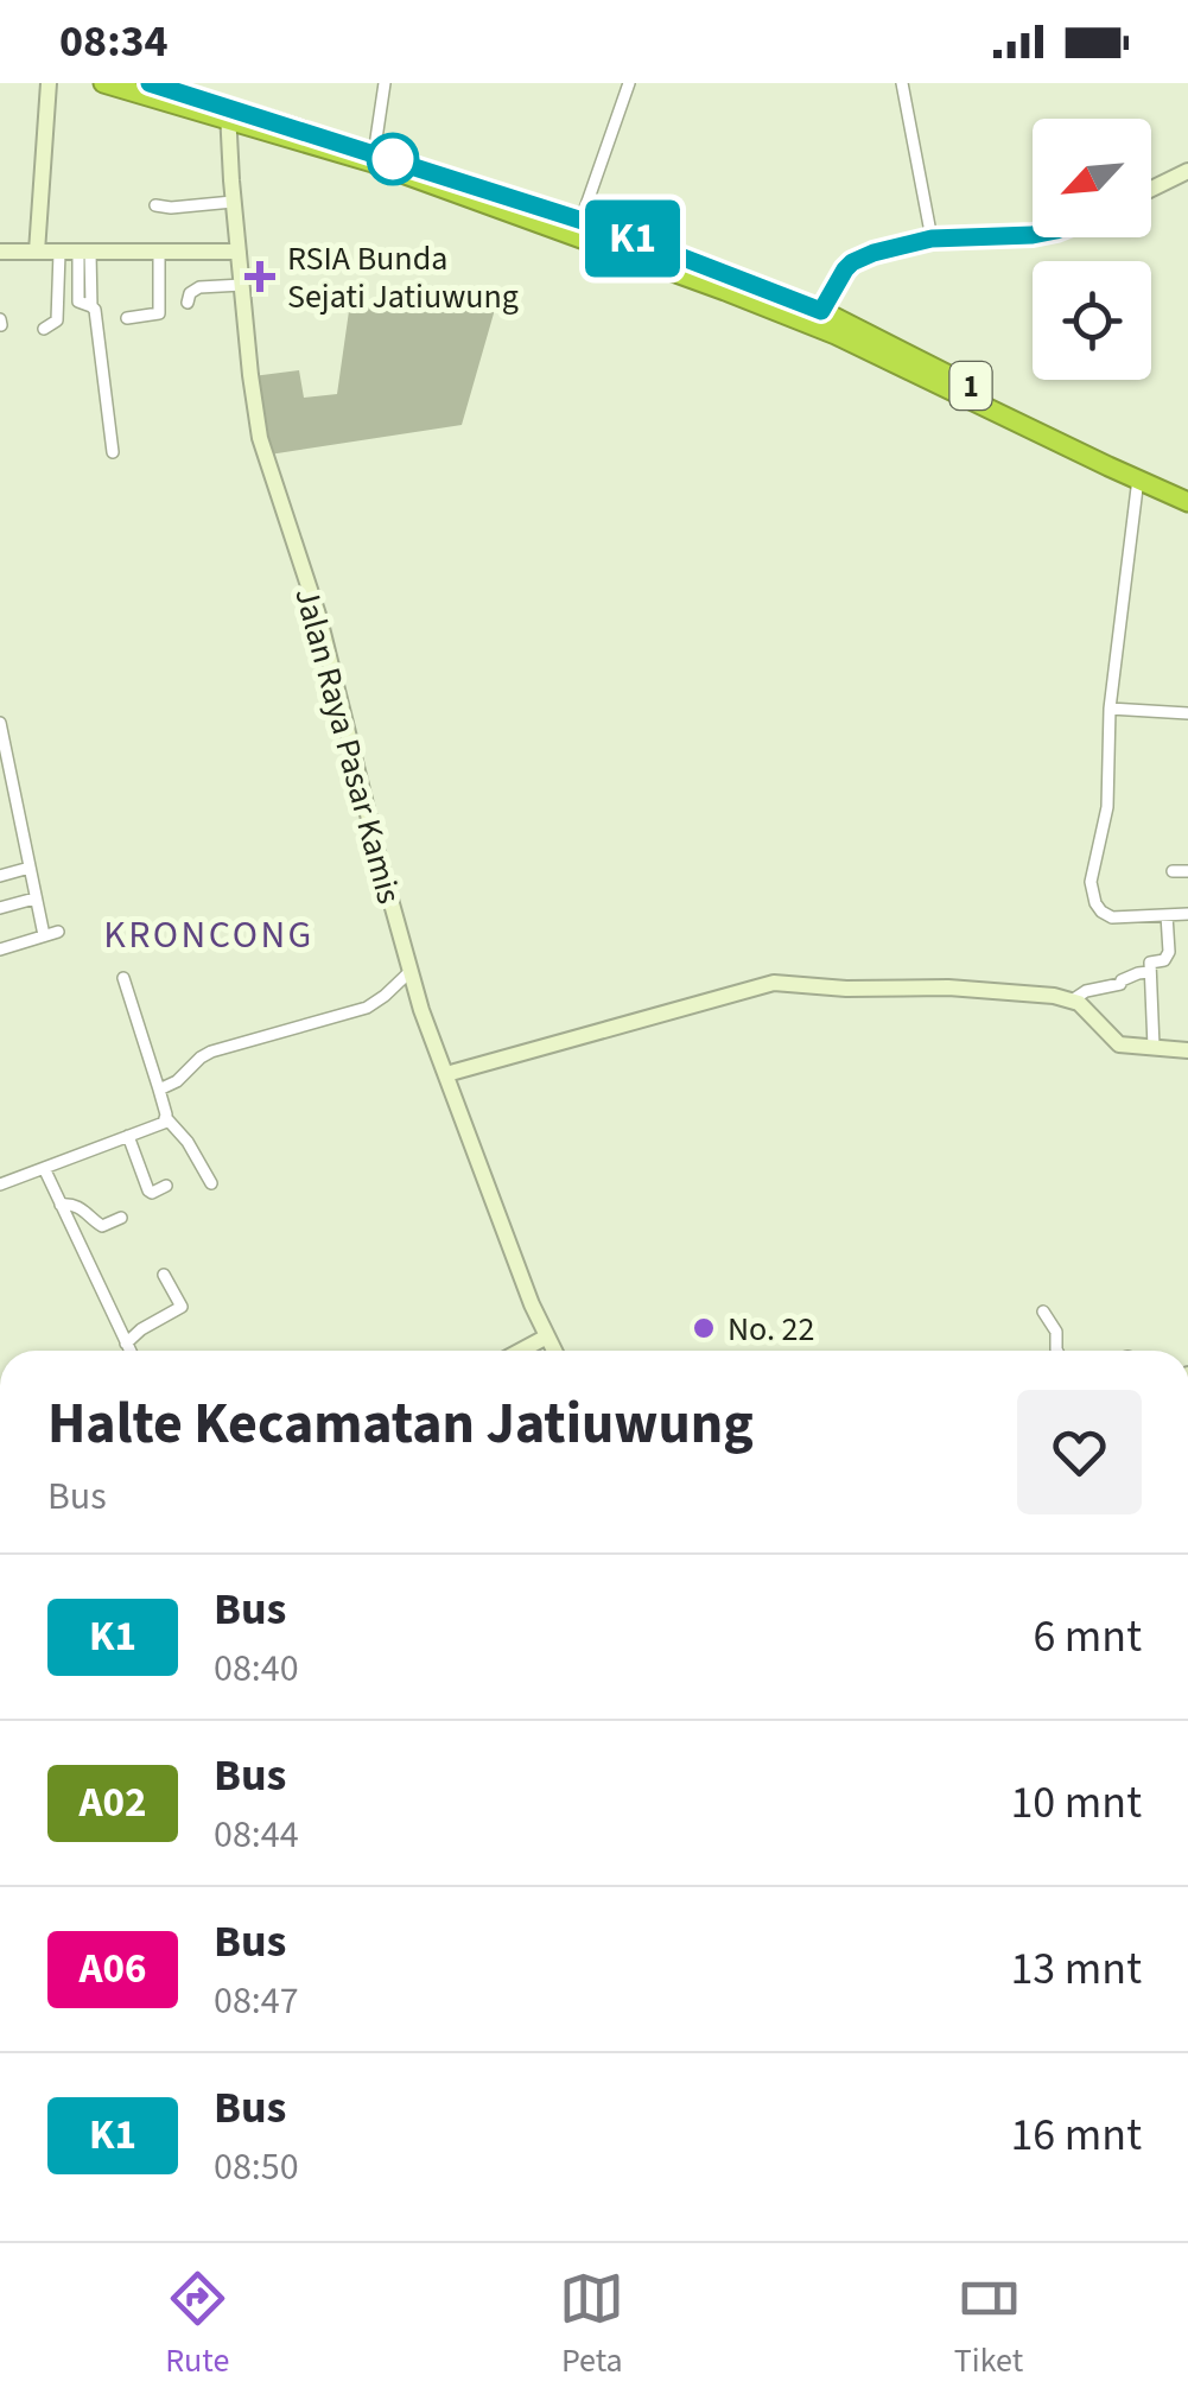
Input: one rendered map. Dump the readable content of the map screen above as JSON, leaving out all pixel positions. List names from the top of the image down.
{
  "streets": {
    "highway": ["1"],
    "main road": ["Jalan Raya Pasar Kamis"]
  },
  "crossings": [
    ["1", "Jalan Raya Pasar Kamis"]
  ],
  "districts": ["KRONCONG"],
  "places": {
    "health": ["RSIA Bunda Sejati Jatiuwung"],
    "other": ["No. 22"]
  },
  "lines": ["bus line K1"],
  "north": "bottom left",
  "page": {
    "status": "08:34",
    "on_map": "K1",
    "heading": ["Halte Kecamatan Jatiuwung", "Bus"],
    "list": [
      {
        "mark": "K1",
        "name": "Bus",
        "note": "08:40",
        "value": "6 mnt"
      },
      {
        "mark": "A02",
        "name": "Bus",
        "note": "08:44",
        "value": "10 mnt"
      },
      {
        "mark": "A06",
        "name": "Bus",
        "note": "08:47",
        "value": "13 mnt"
      },
      {
        "mark": "K1",
        "name": "Bus",
        "note": "08:50",
        "value": "16 mnt"
      }
    ],
    "tabs": ["Rute", "Peta", "Tiket"]
  }
}
